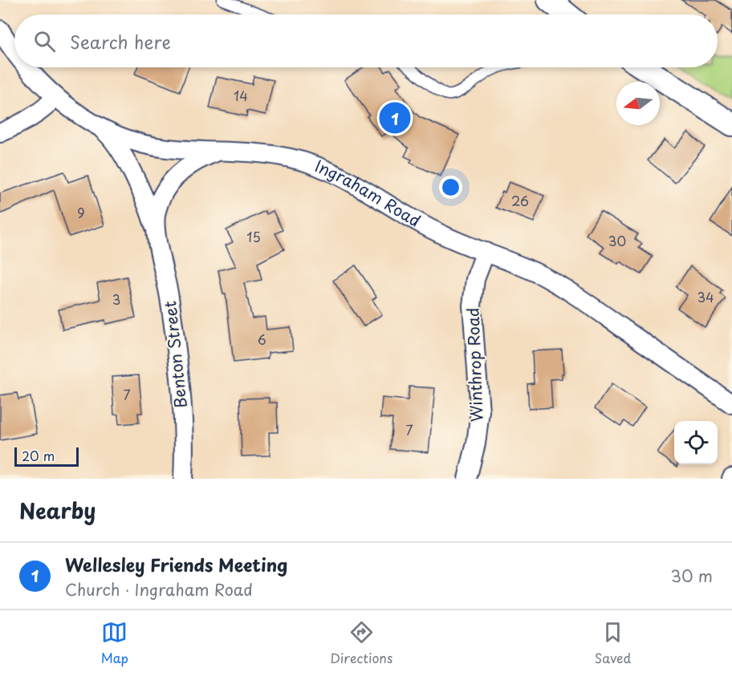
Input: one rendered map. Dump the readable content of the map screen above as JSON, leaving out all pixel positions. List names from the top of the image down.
{
  "streets": {
    "street": ["Ingraham Road", "Benton Street", "Winthrop Road"]
  },
  "crossings": [
    ["Ingraham Road", "Benton Street"],
    ["Ingraham Road", "Winthrop Road"]
  ],
  "house_numbers": [
    "14",
    "26",
    "9",
    "15",
    "30",
    "34",
    "3",
    "6",
    "7",
    "7"
  ],
  "scale_bar": "20 m",
  "north": "left",
  "page": {
    "search": "Search here",
    "pins": "1",
    "scale": "20 m",
    "heading": "Nearby",
    "list": [
      {
        "mark": "1",
        "name": "Wellesley Friends Meeting",
        "note": "Church · Ingraham Road",
        "value": "30 m"
      }
    ],
    "nav": ["Map", "Directions", "Saved"]
  }
}
